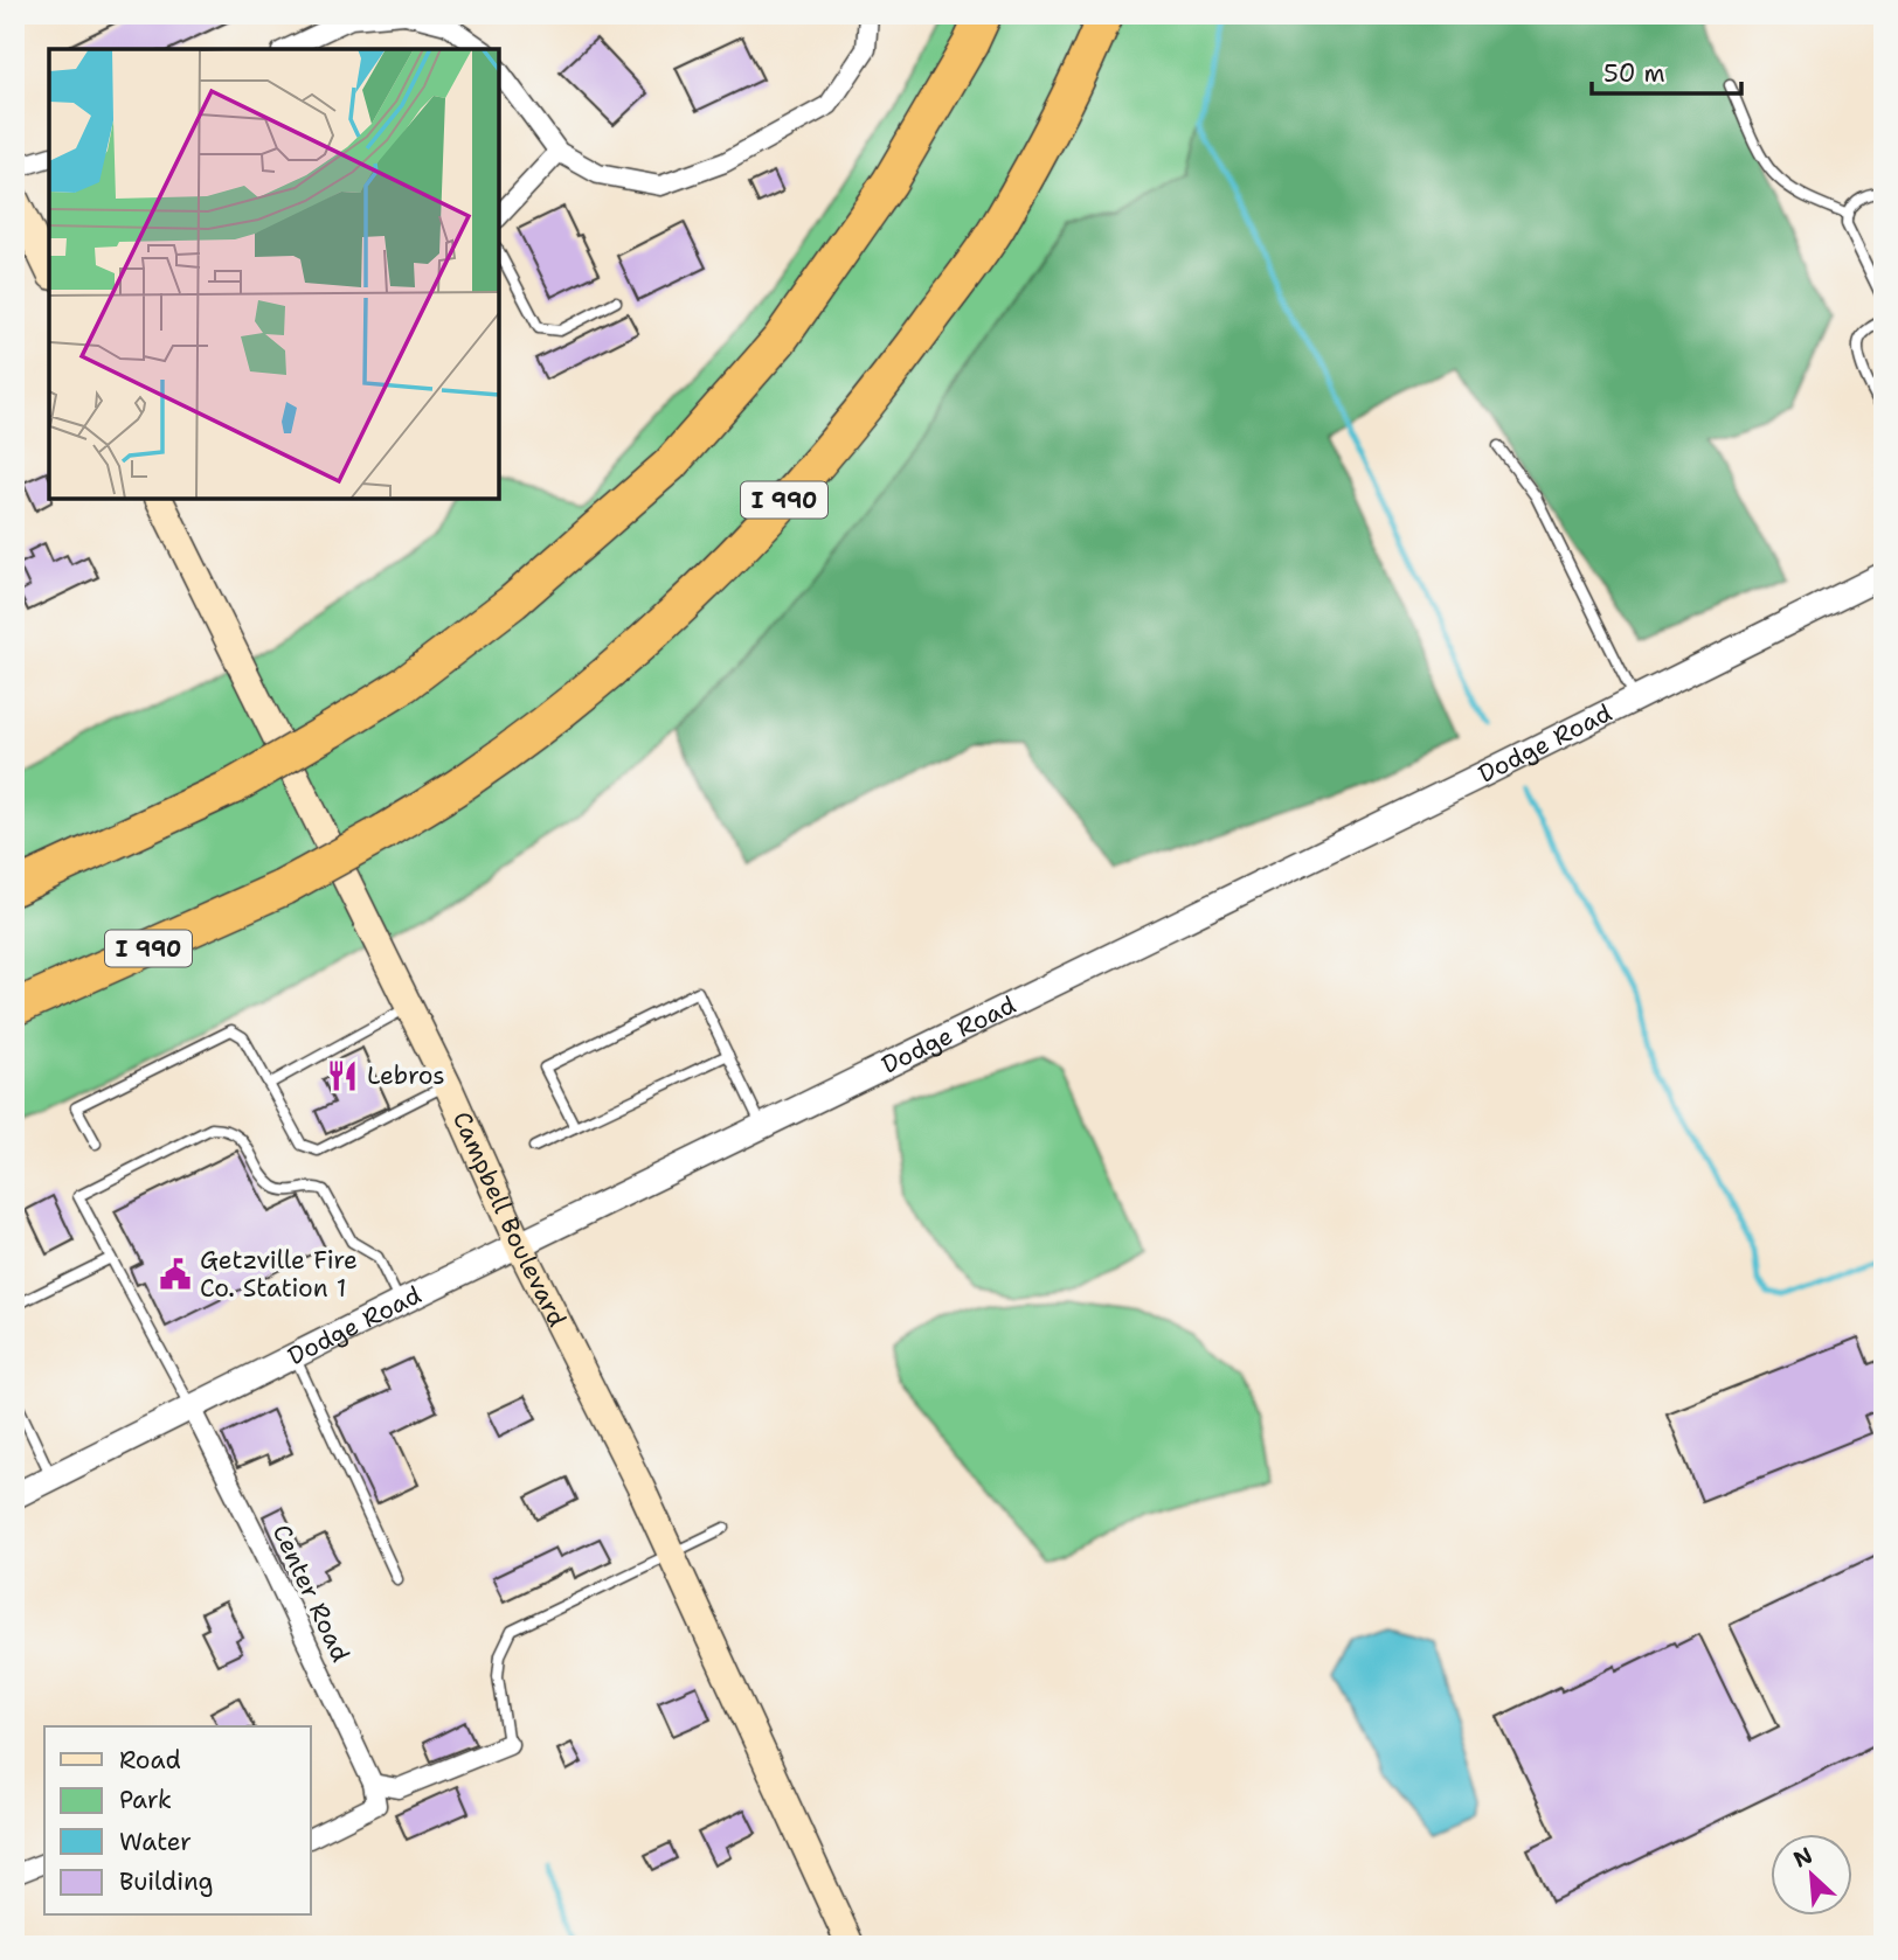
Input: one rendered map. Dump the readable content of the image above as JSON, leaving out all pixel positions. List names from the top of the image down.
{
  "streets": {
    "highway": ["I 990"],
    "main road": ["Campbell Boulevard"],
    "street": ["Dodge Road", "Center Road"]
  },
  "crossings": [
    ["Dodge Road", "Campbell Boulevard"],
    ["Dodge Road", "Center Road"]
  ],
  "places": {
    "restaurant": ["Lebros"],
    "public building": ["Getzville Fire Co. Station 1"]
  },
  "legend": [
    "Road",
    "Park",
    "Water",
    "Building"
  ],
  "scale_bar": "50 m",
  "north": "top left"
}
